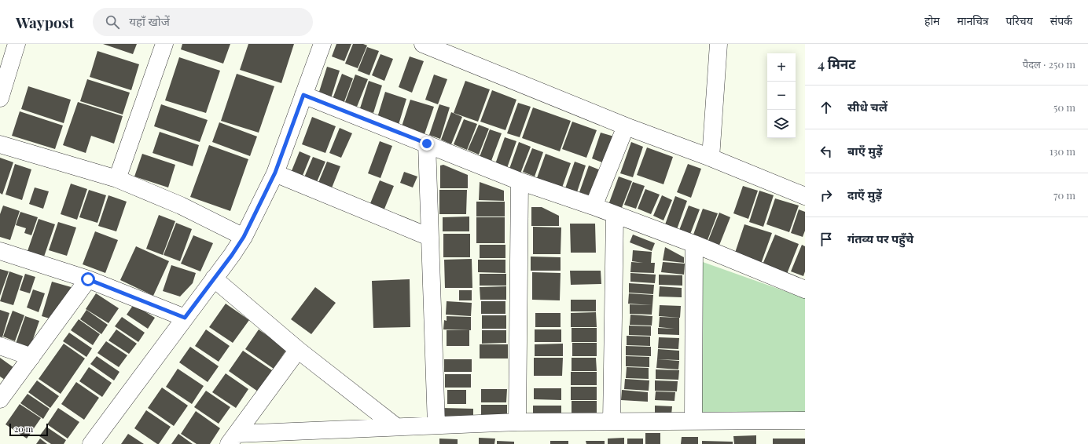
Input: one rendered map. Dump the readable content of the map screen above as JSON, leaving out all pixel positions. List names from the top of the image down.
{
  "scale_bar": "20 m",
  "page": {
    "header": "Waypost",
    "search": "यहाँ खोजें",
    "nav": [
      "होम",
      "मानचित्र",
      "परिचय",
      "संपर्क"
    ],
    "heading": ["4 मिनट", "पैदल · 250 m"],
    "map_buttons": ["+", "−"],
    "list": [
      ["सीधे चलें", "50 m"],
      ["बाएँ मुड़ें", "130 m"],
      ["दाएँ मुड़ें", "70 m"],
      "गंतव्य पर पहुँचे"
    ],
    "scale": "20 m"
  }
}
